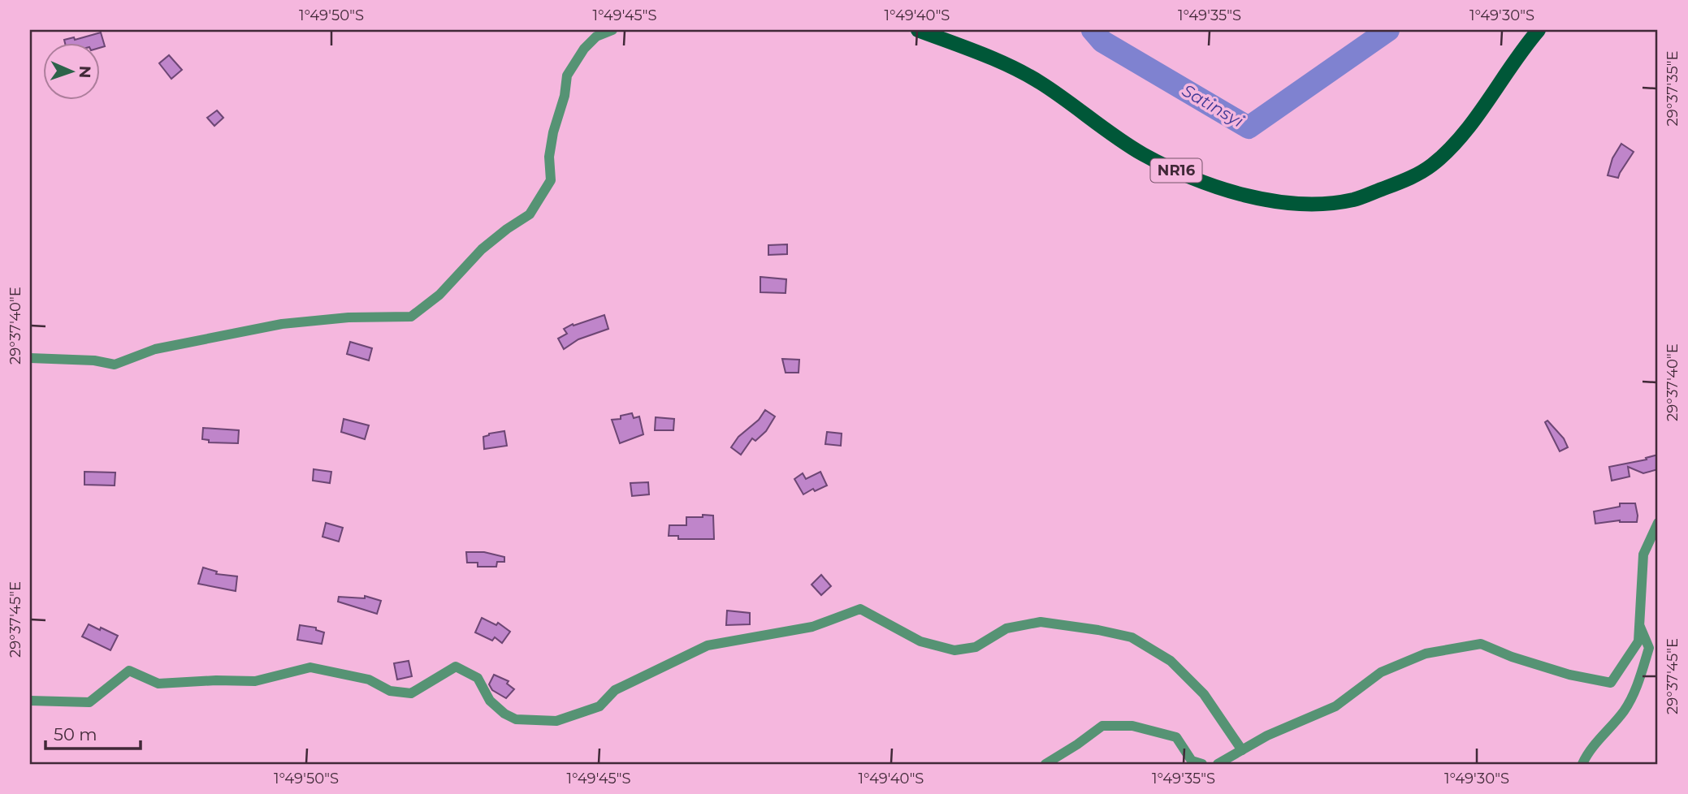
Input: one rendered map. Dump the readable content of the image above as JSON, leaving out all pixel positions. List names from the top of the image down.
{
  "streets": {
    "main road": ["NR16"]
  },
  "water": ["Satinsyi"],
  "scale_bar": "50 m",
  "north": "right",
  "coordinates": [
    "1°49'50\"S",
    "1°49'45\"S",
    "1°49'40\"S",
    "1°49'35\"S",
    "1°49'30\"S",
    "29°37'35\"E",
    "29°37'40\"E",
    "29°37'45\"E"
  ]
}
